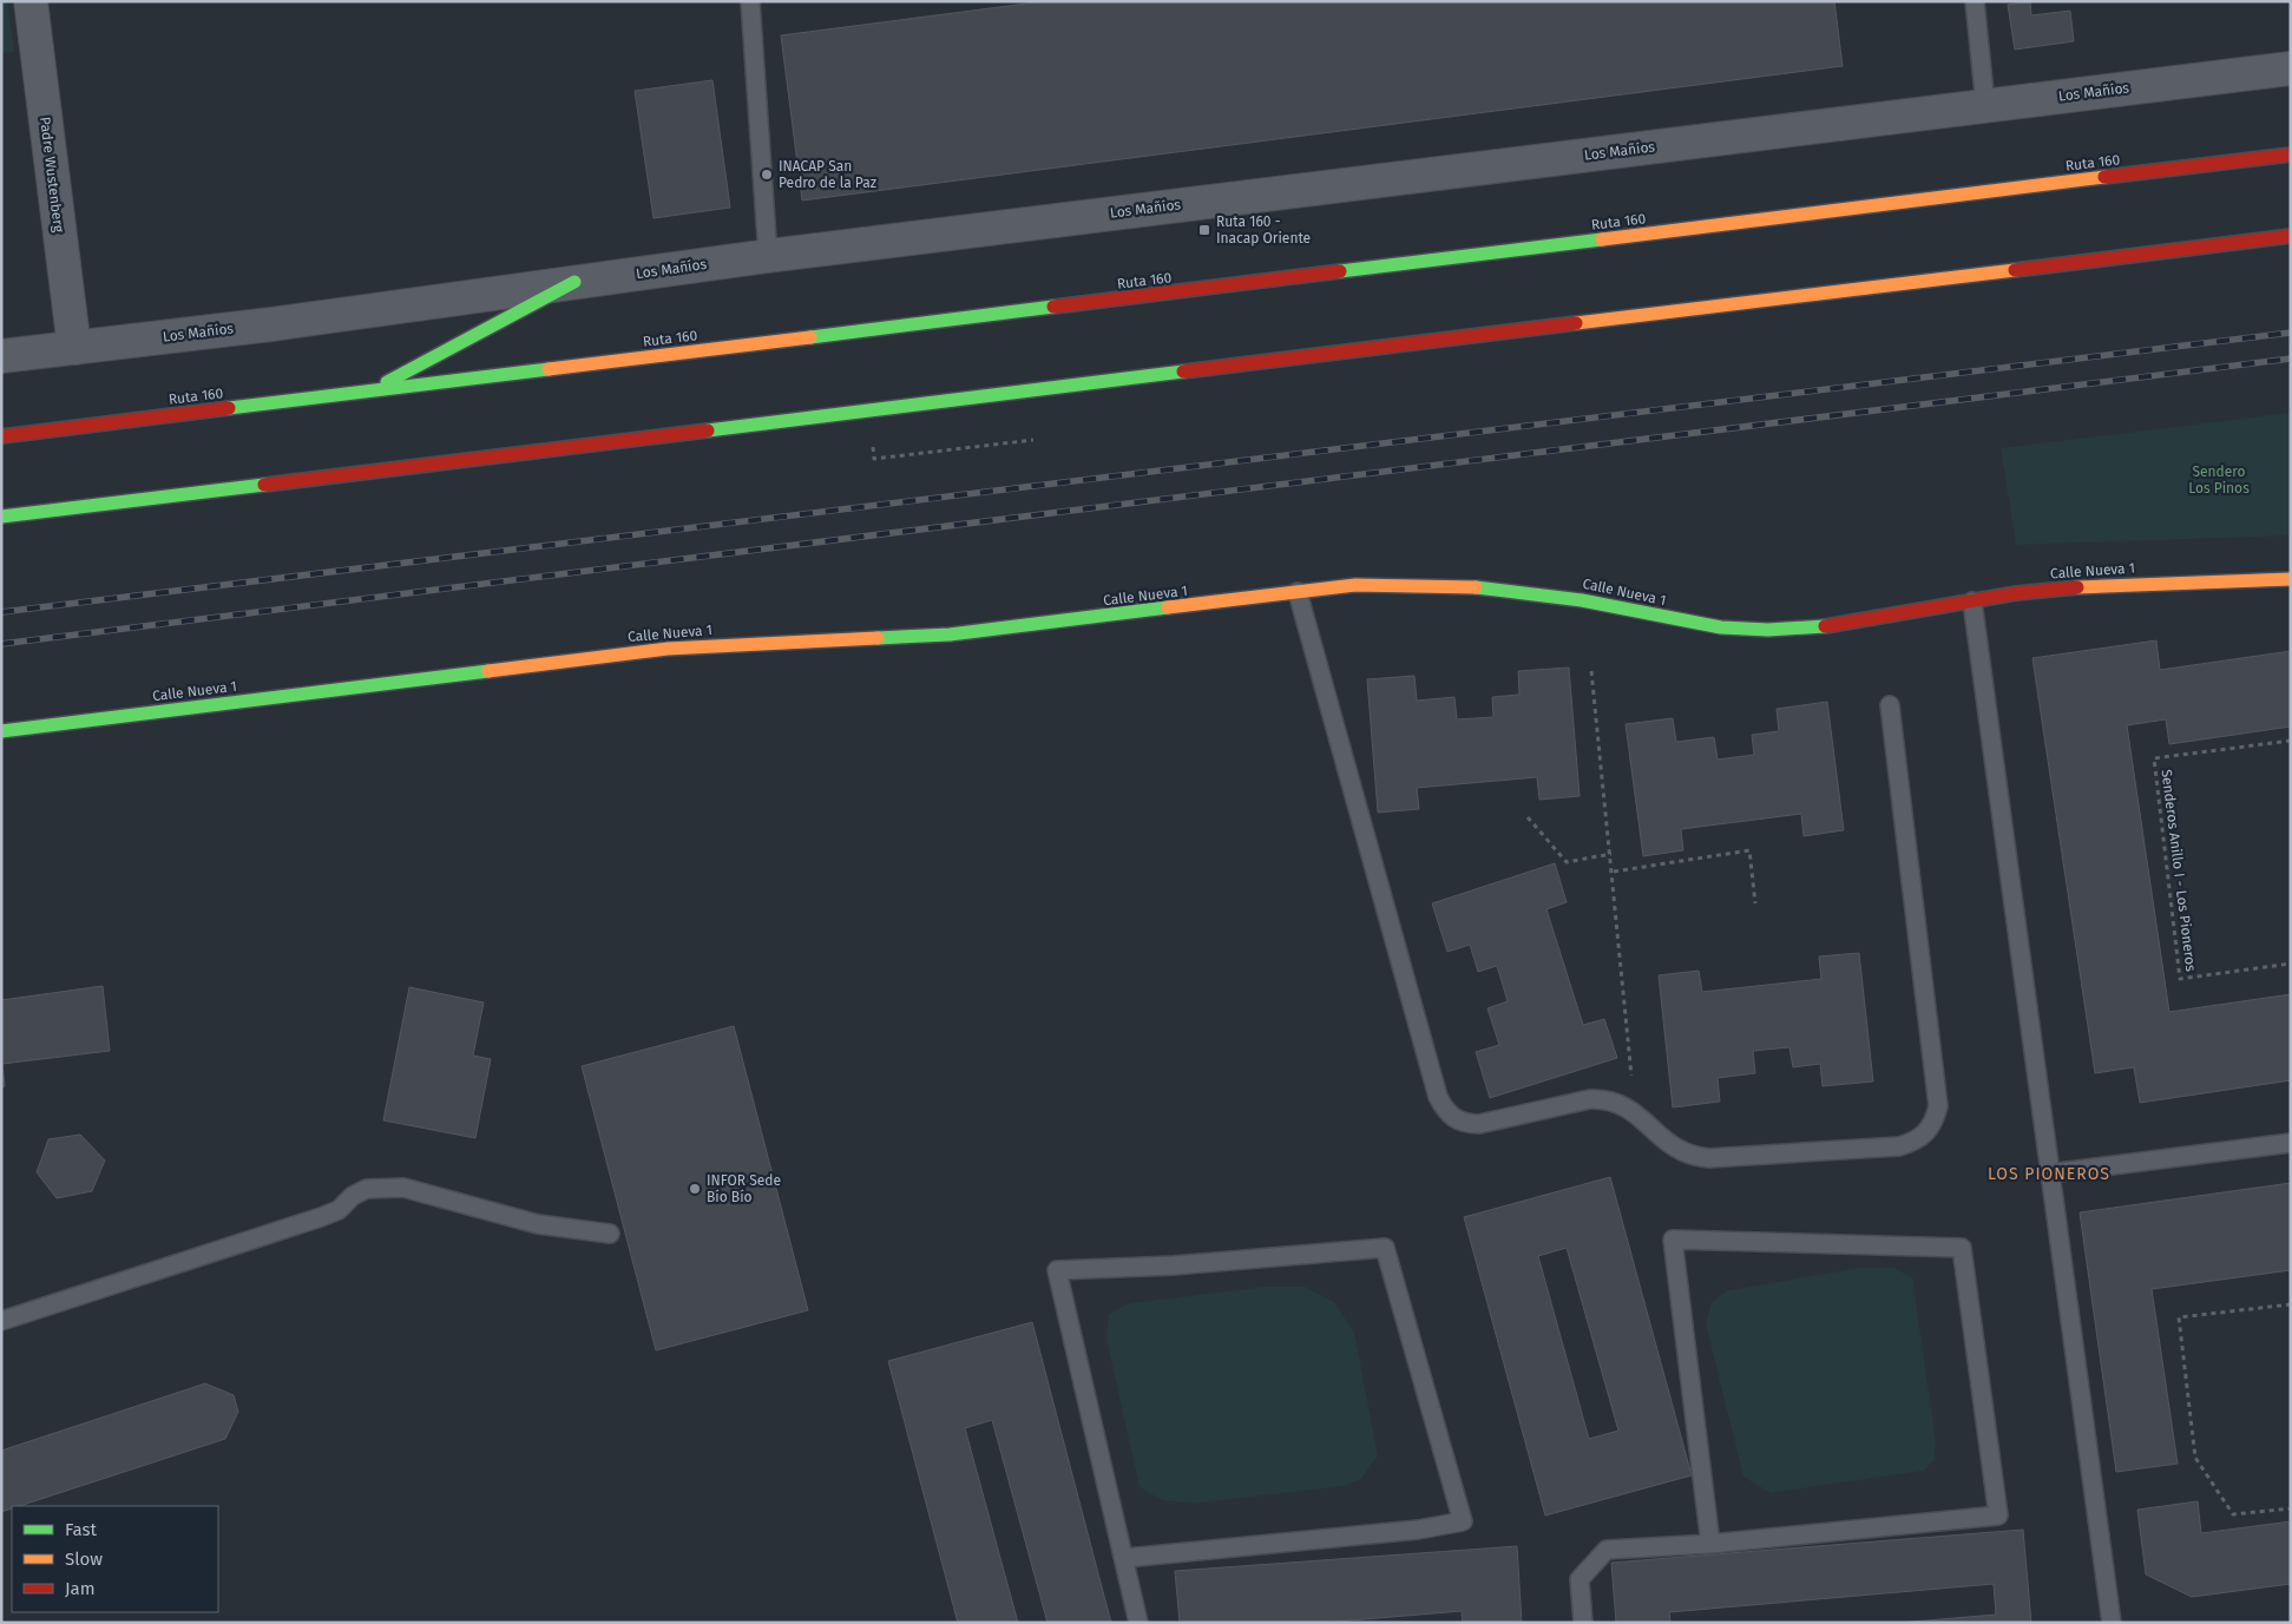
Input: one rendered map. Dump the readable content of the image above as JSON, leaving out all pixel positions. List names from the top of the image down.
{
  "streets": {
    "main road": ["Ruta 160", "Calle Nueva 1"],
    "street": ["Los Mañíos", "Padre Wustenberg"],
    "path": ["Senderos Anillo I - Los Pioneros"]
  },
  "crossings": [
    ["Los Mañíos", "Padre Wustenberg"]
  ],
  "districts": ["LOS PIONEROS"],
  "parks": ["Sendero Los Pinos"],
  "places": {
    "other": ["INACAP San Pedro de la Paz", "INFOR Sede Bío Bío"],
    "transit": ["Ruta 160 - Inacap Oriente"]
  },
  "legend": ["Fast", "Slow", "Jam"]
}
